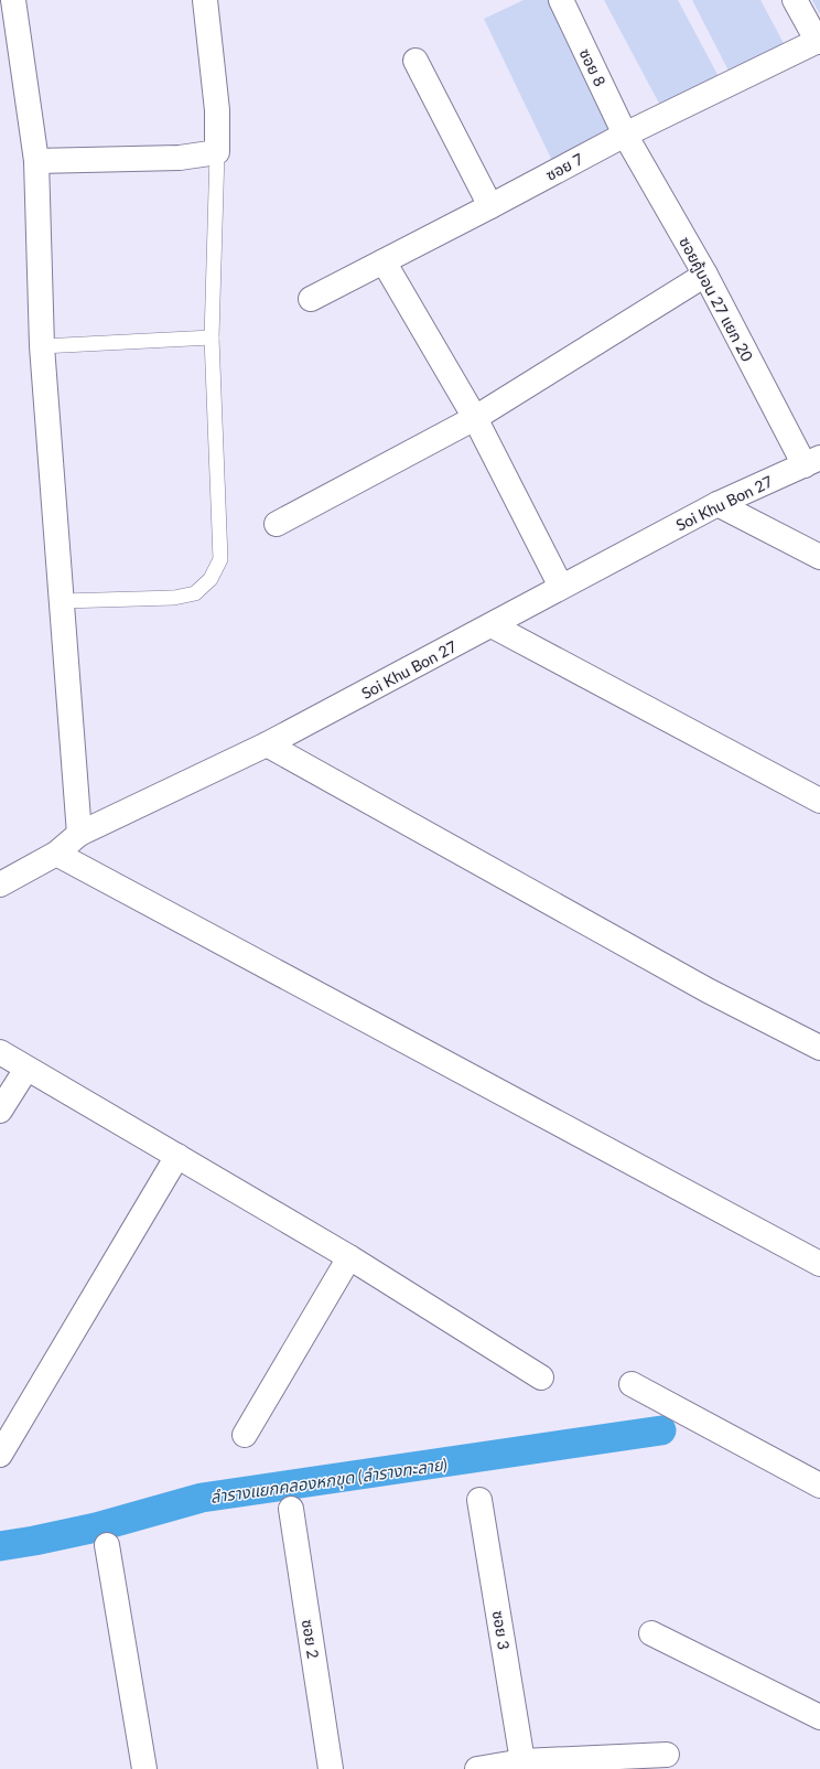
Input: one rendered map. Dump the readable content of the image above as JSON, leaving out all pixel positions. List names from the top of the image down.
{
  "streets": {
    "street": [
      "ซอย 8",
      "ซอย 7",
      "ซอยคู้บอน 27 แยก 20",
      "Soi Khu Bon 27",
      "ซอย 3",
      "ซอย 2"
    ]
  },
  "crossings": [
    ["ซอย 8", "ซอย 7"],
    ["ซอย 8", "ซอยคู้บอน 27 แยก 20"],
    ["ซอย 7", "ซอยคู้บอน 27 แยก 20"],
    ["ซอยคู้บอน 27 แยก 20", "Soi Khu Bon 27"]
  ],
  "water": ["ลำรางแยกคลองหกขุด (ลำรางทะลาย)"]
}
